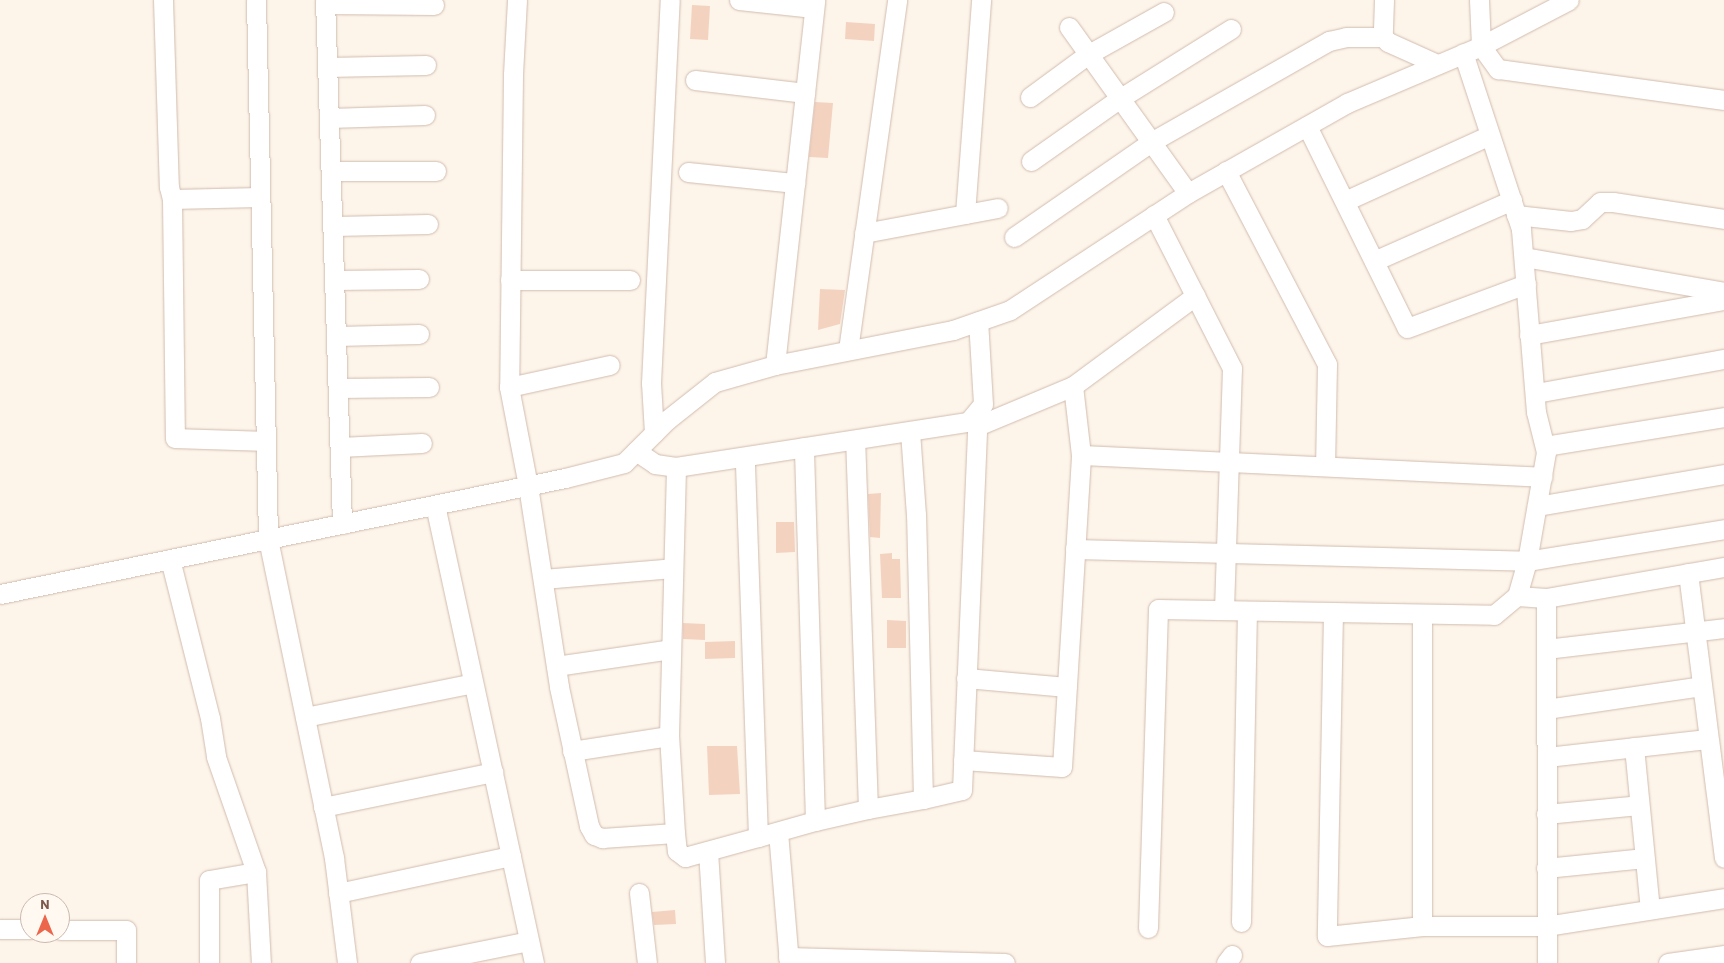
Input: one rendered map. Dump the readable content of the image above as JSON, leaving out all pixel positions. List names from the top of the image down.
{
  "north": "top"
}
